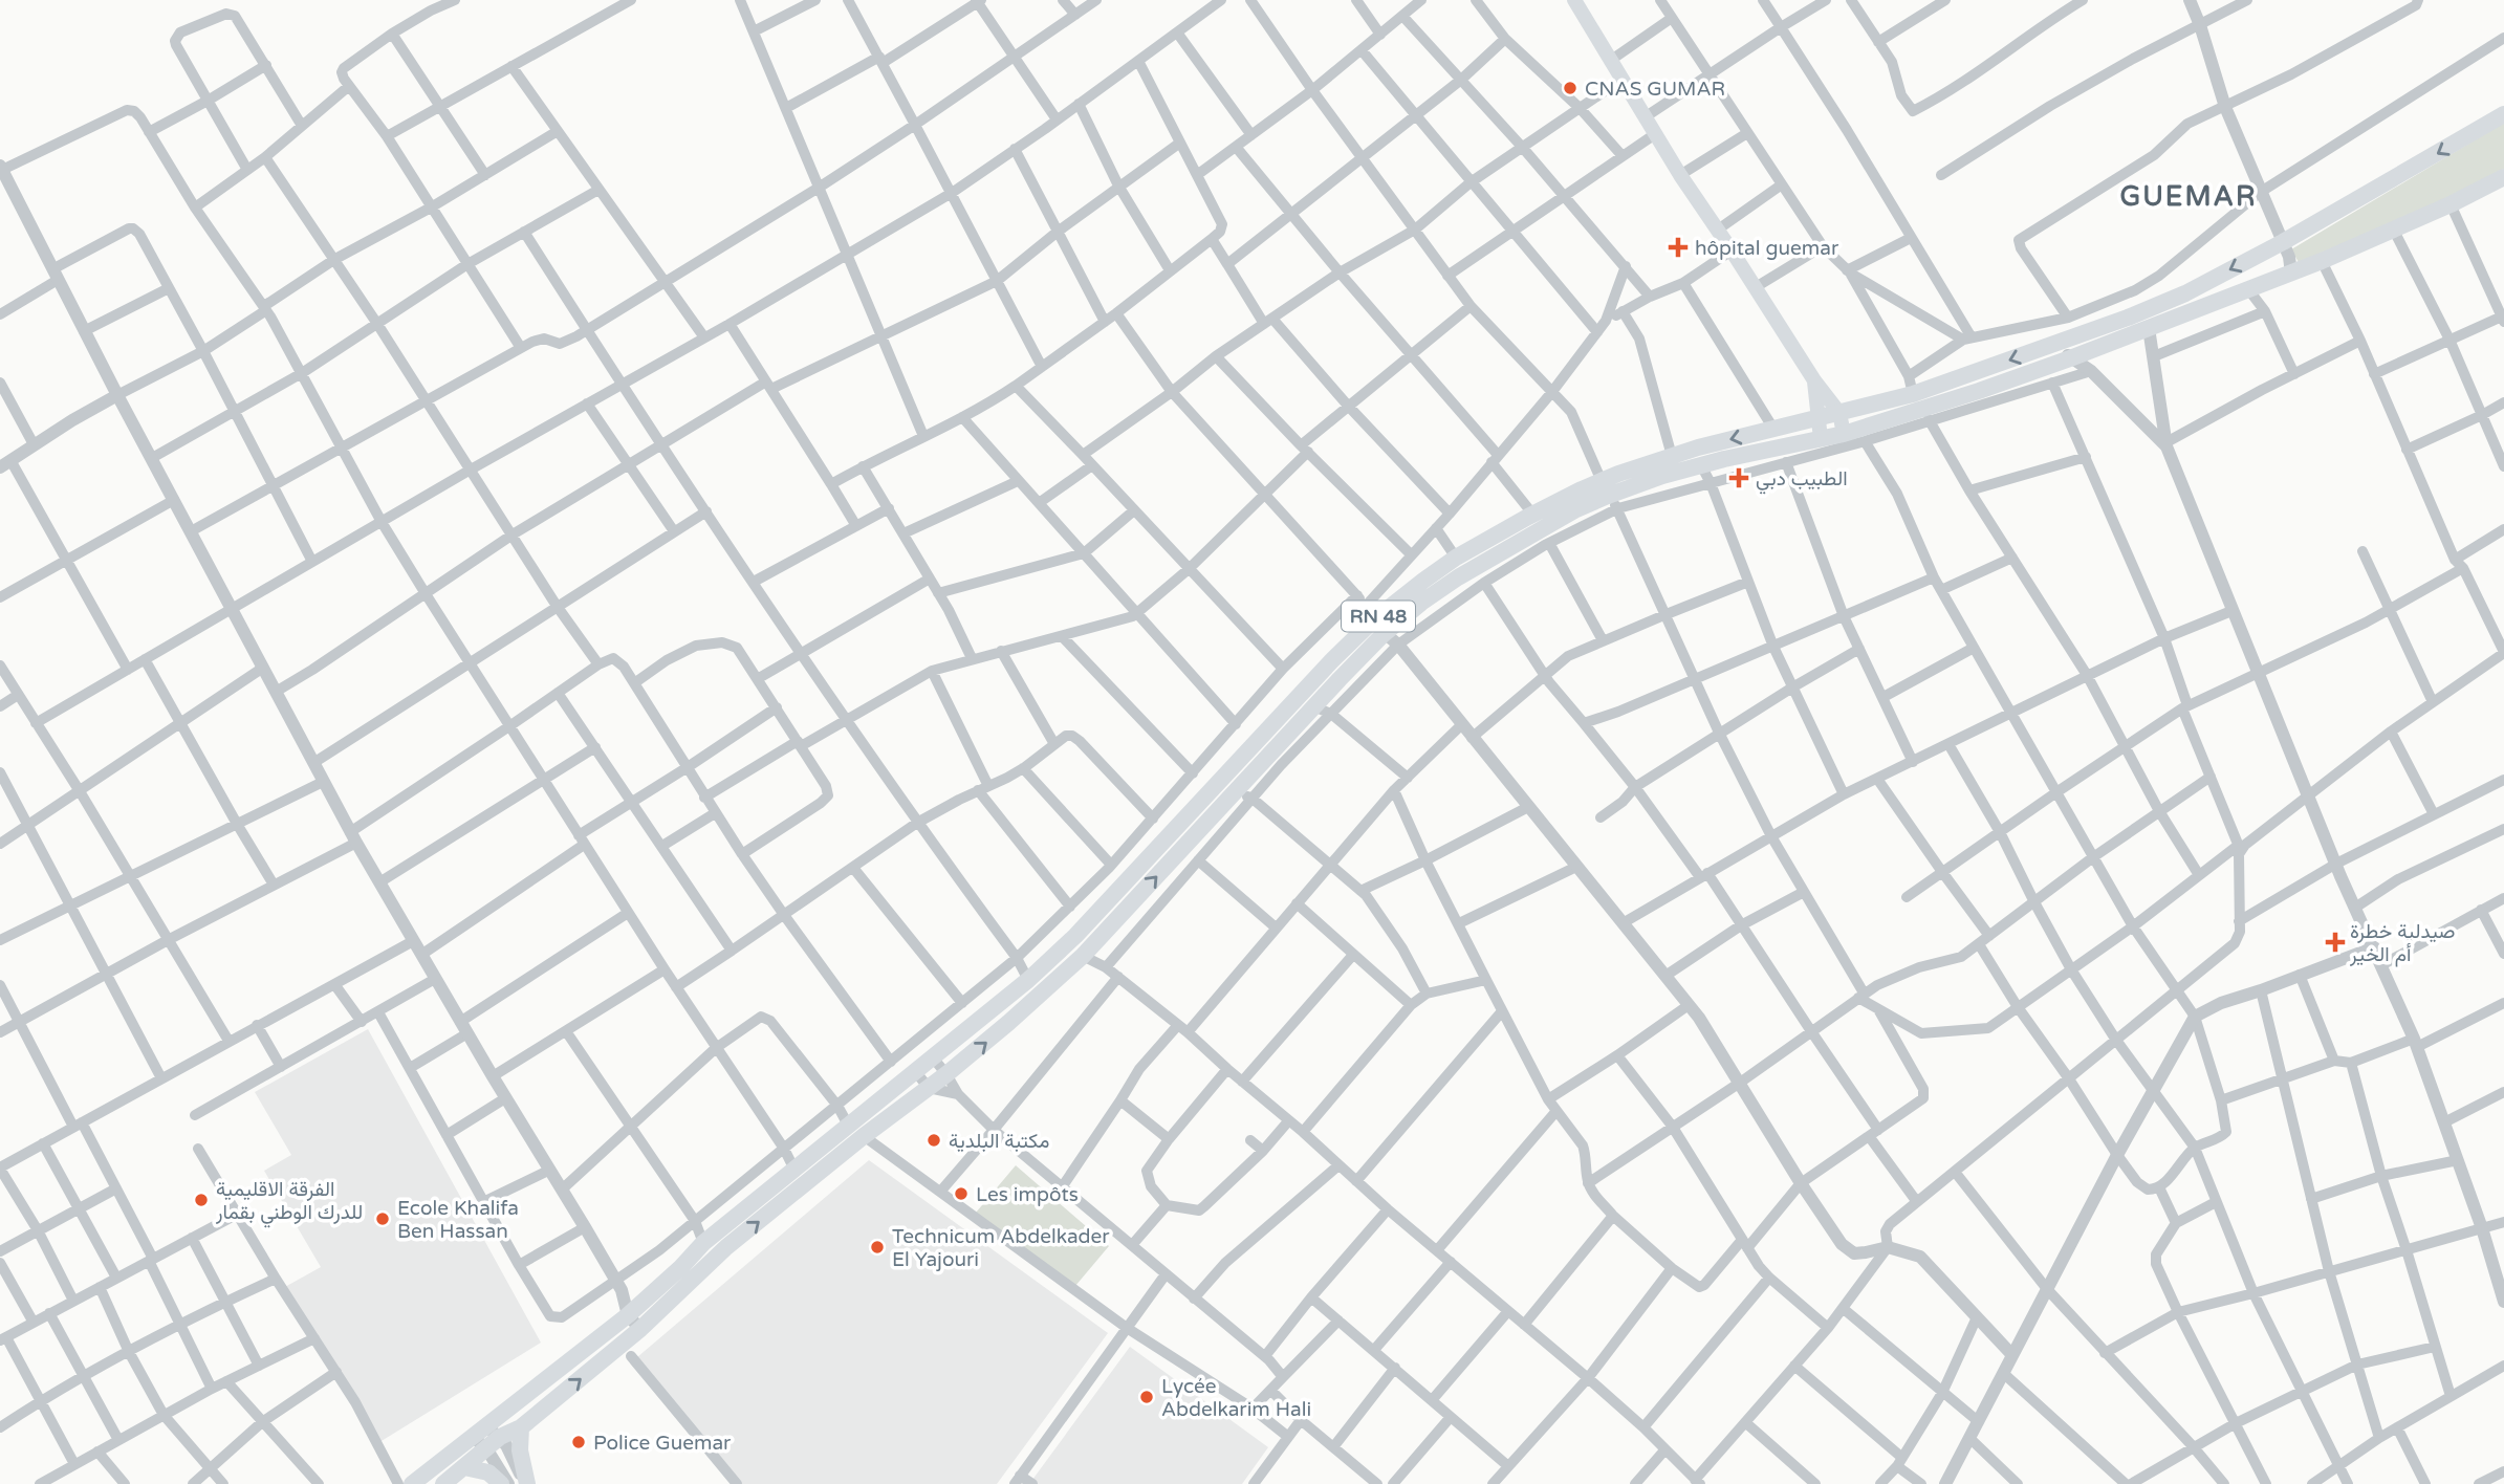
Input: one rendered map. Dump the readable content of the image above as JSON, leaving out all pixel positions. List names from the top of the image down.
{
  "streets": {
    "highway": ["RN 48"]
  },
  "districts": ["GUEMAR"],
  "places": {
    "other": [
      "CNAS GUMAR",
      "مكتبة البلدية",
      "Les impôts",
      "الفرقة الاقليمية للدرك الوطني بقمار",
      "Ecole Khalifa Ben Hassan",
      "Technicum Abdelkader El Yajouri",
      "Lycée Abdelkarim Hali",
      "Police Guemar"
    ],
    "health": ["hôpital guemar", "الطبيب دبي", "صيدلية خطرة أم الخير"]
  }
}
